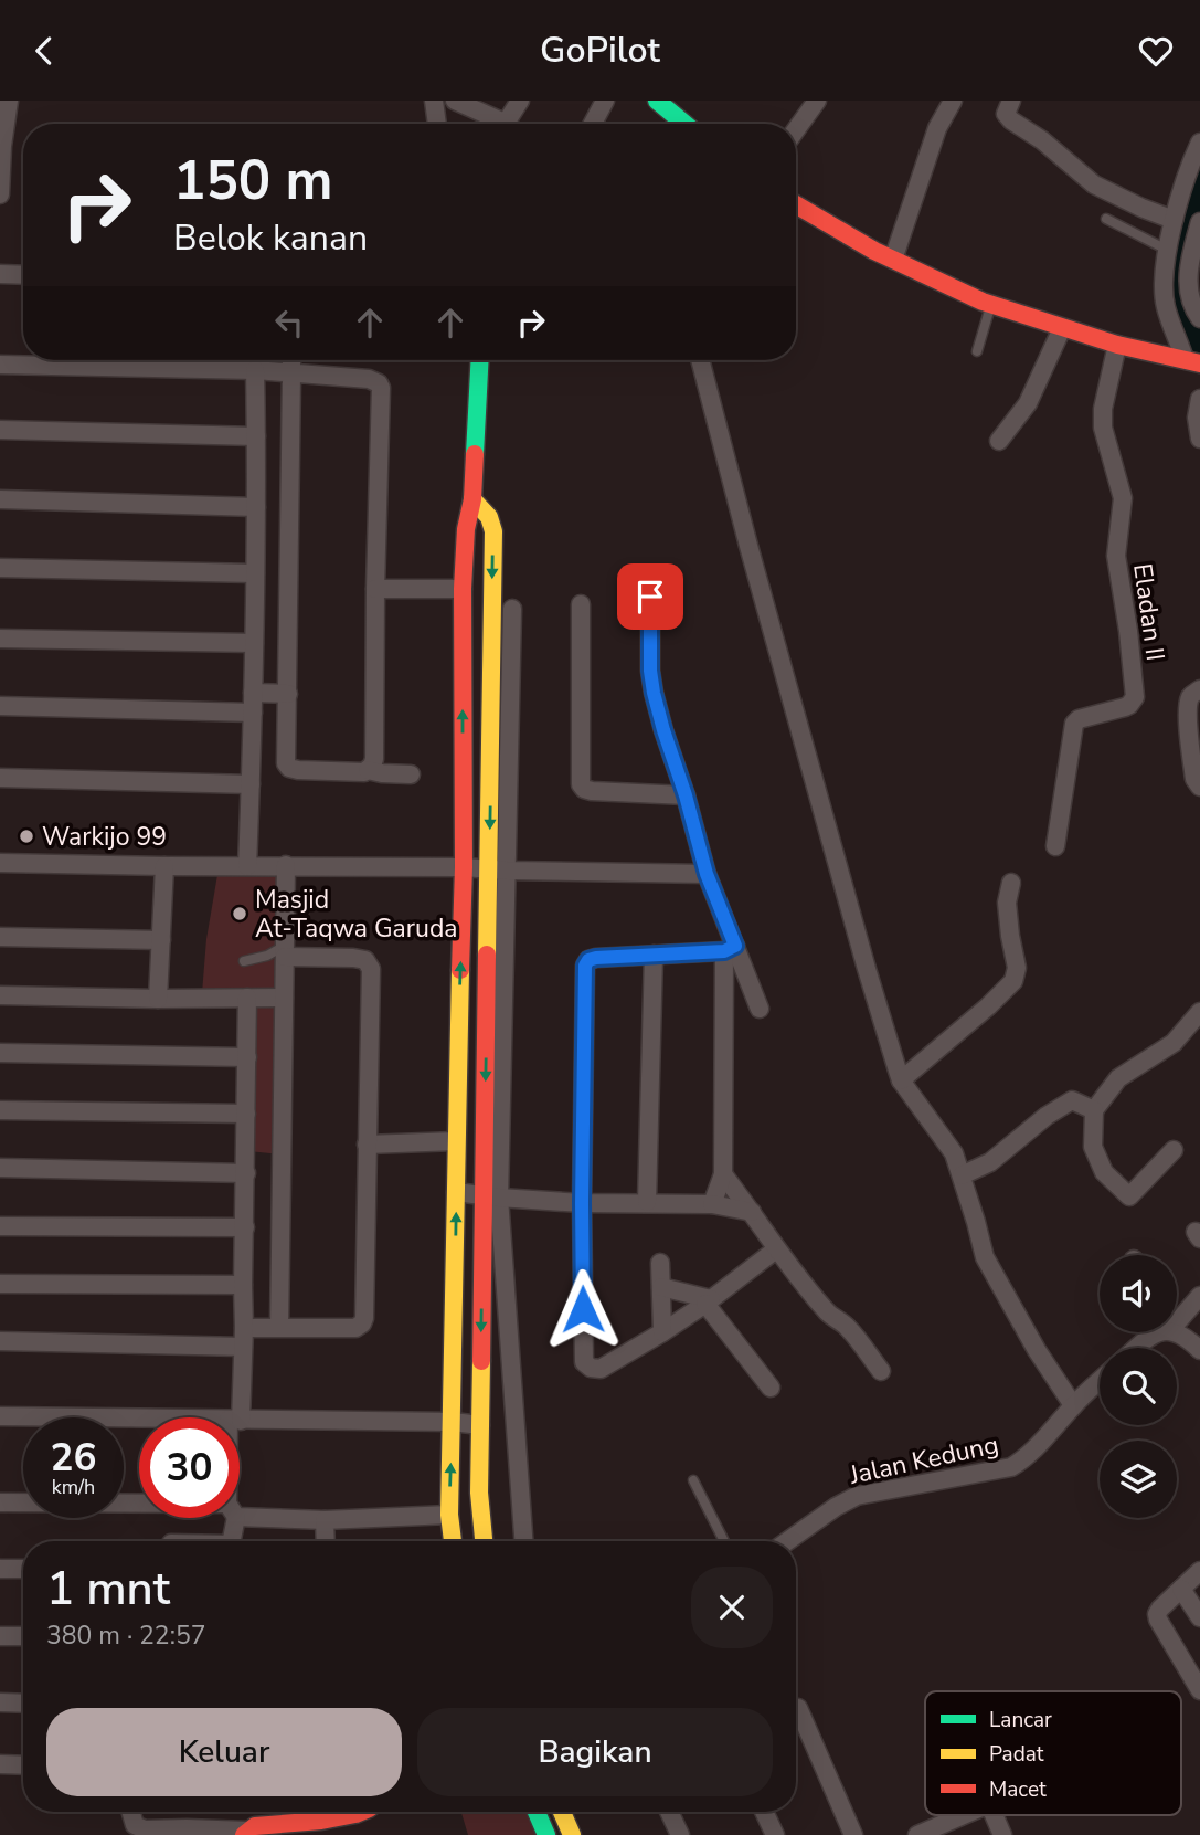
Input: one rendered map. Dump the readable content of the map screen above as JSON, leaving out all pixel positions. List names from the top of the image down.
{
  "streets": {
    "street": ["Eladan II", "Jalan Kedung"]
  },
  "places": ["Warkijo 99", "Masjid At-Taqwa Garuda"],
  "legend": ["Lancar", "Padat", "Macet"],
  "page": {
    "header": "GoPilot",
    "turn": ["150 m", "Belok kanan"],
    "speed": "26 km/h",
    "limit": "30",
    "heading": ["1 mnt", "380 m · 22:57"],
    "buttons": ["Keluar", "Bagikan"]
  }
}
